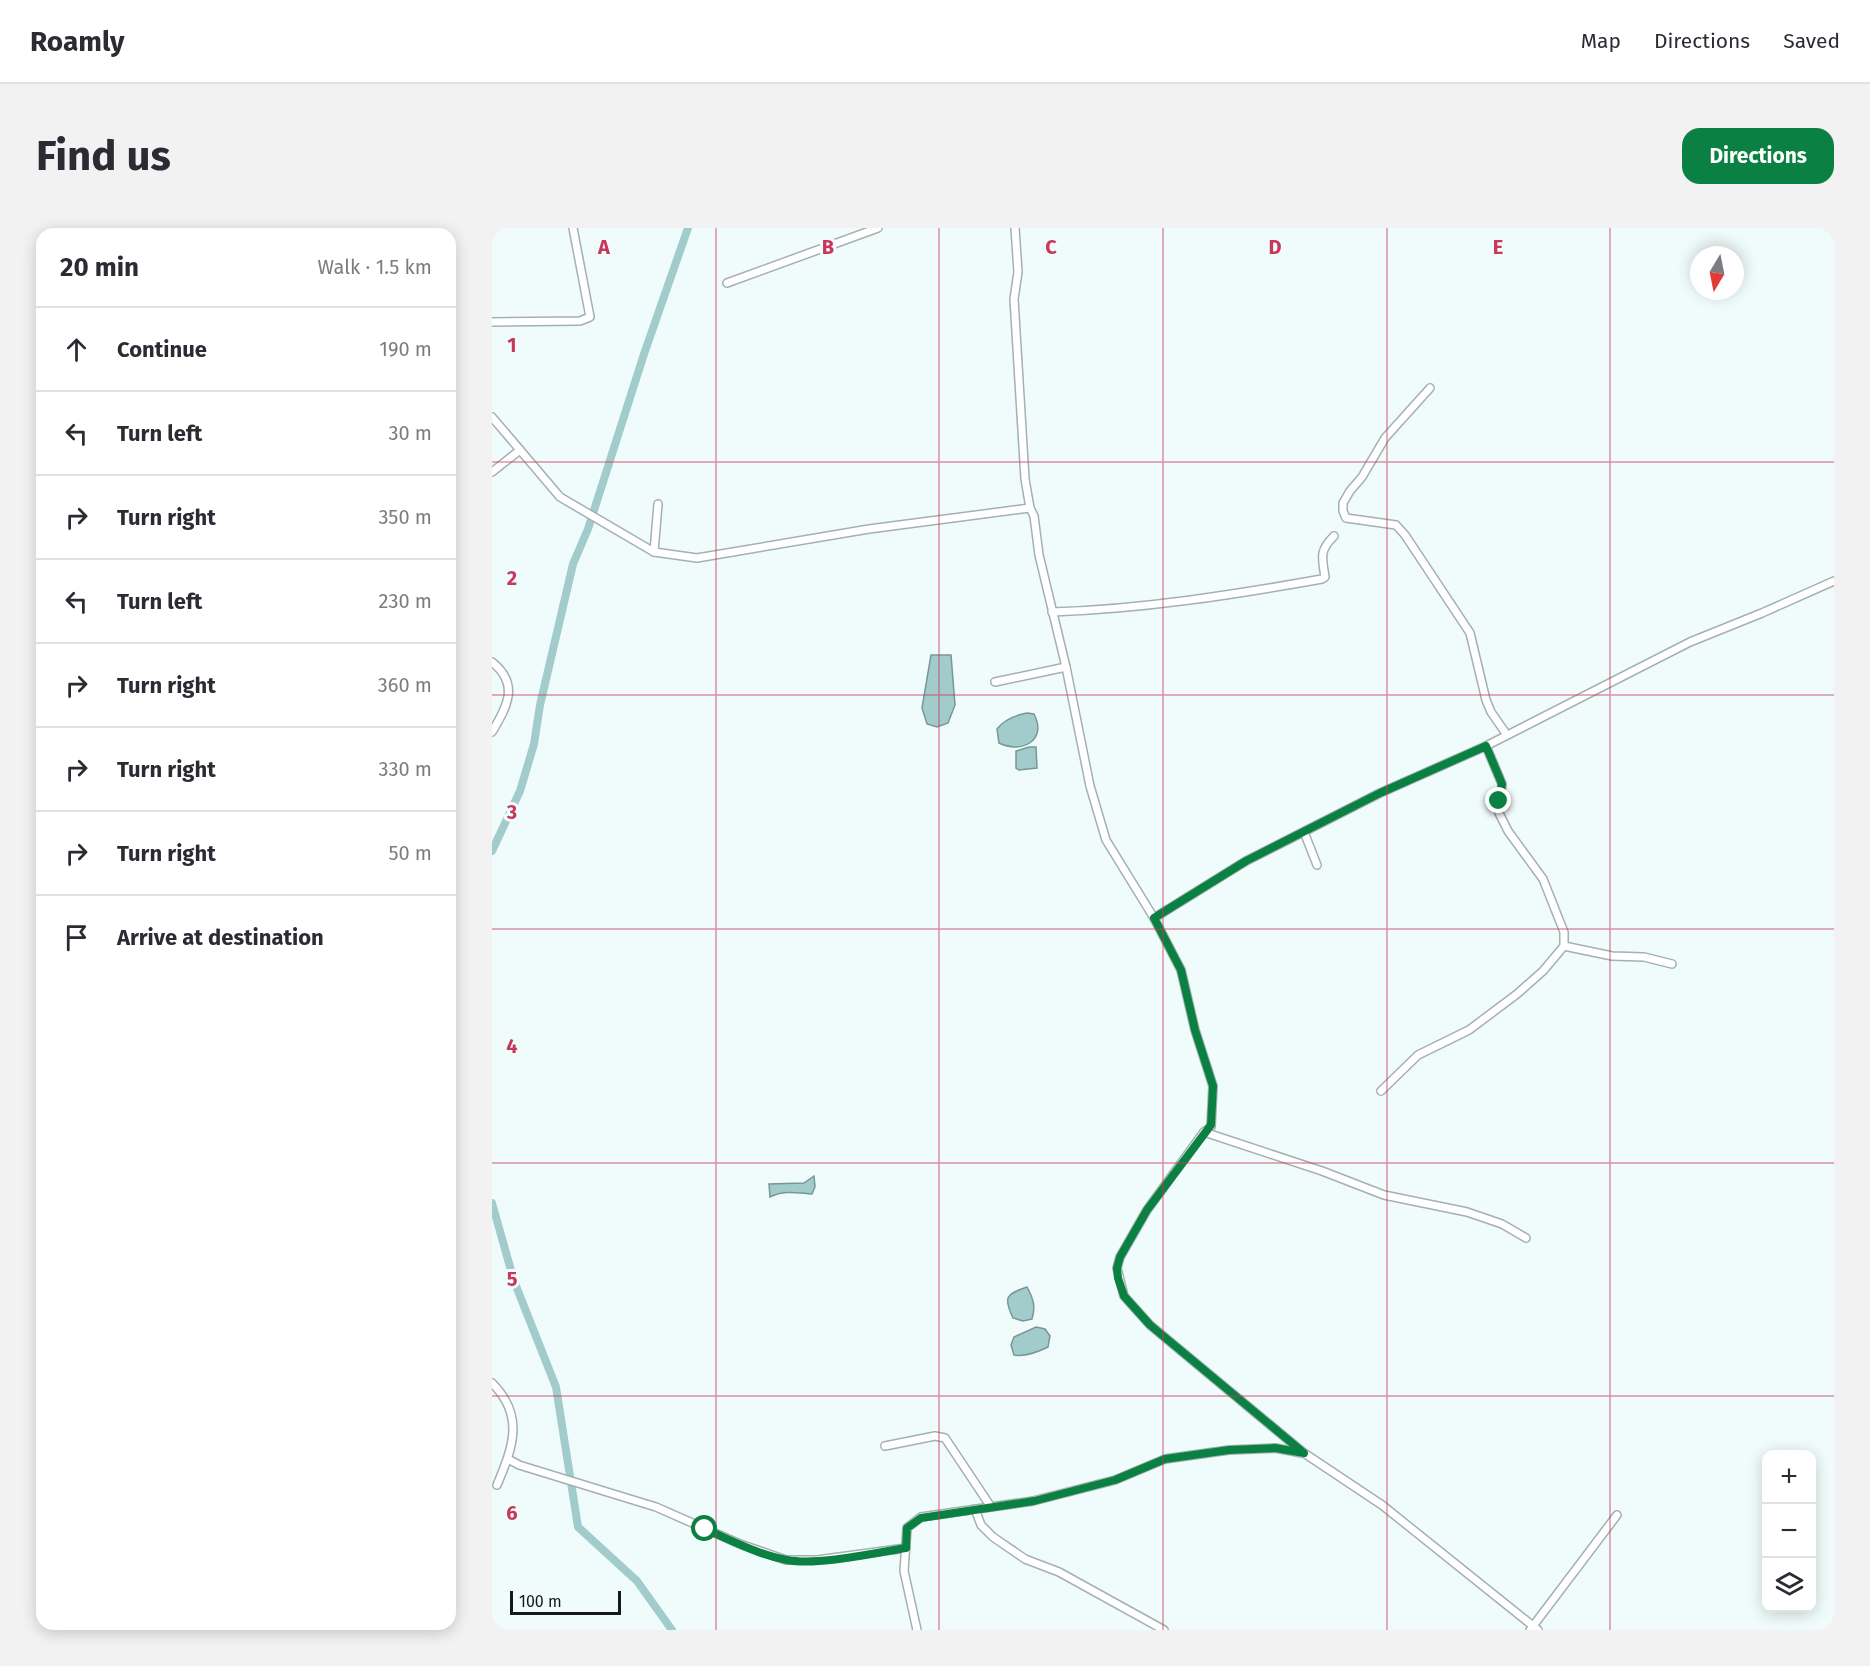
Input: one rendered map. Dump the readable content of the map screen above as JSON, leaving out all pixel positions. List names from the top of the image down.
{
  "scale_bar": "100 m",
  "north": "bottom",
  "page": {
    "header": "Roamly",
    "nav": ["Map", "Directions", "Saved"],
    "buttons": "Directions",
    "title": "Find us",
    "heading": ["20 min", "Walk · 1.5 km"],
    "list": [
      ["Continue", "190 m"],
      ["Turn left", "30 m"],
      ["Turn right", "350 m"],
      ["Turn left", "230 m"],
      ["Turn right", "360 m"],
      ["Turn right", "330 m"],
      ["Turn right", "50 m"],
      "Arrive at destination"
    ],
    "map_buttons": ["+", "−"],
    "scale": "100 m"
  },
  "grid": {
    "columns": [
      "A",
      "B",
      "C",
      "D",
      "E"
    ],
    "rows": [
      "1",
      "2",
      "3",
      "4",
      "5",
      "6"
    ]
  }
}
